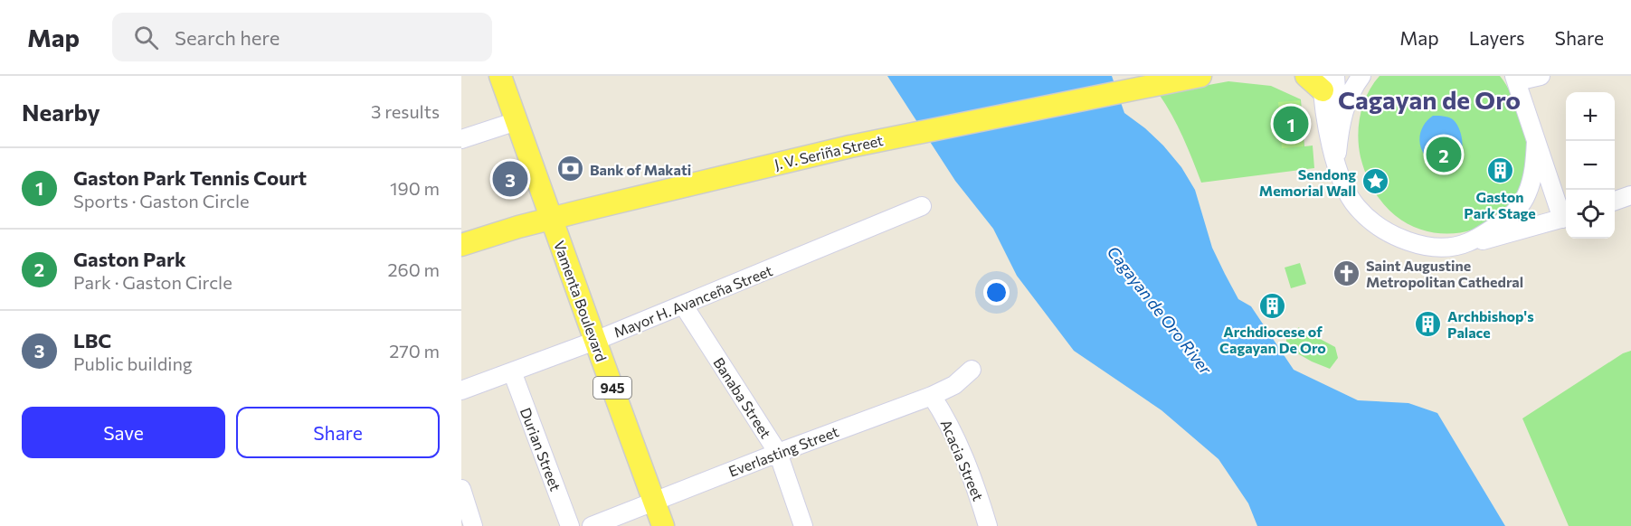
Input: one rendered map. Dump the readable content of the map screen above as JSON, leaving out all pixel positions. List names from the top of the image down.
{
  "streets": {
    "main road": ["J. V. Seriña Street", "Vamenta Boulevard", "945"],
    "street": [
      "Mayor H. Avanceña Street",
      "Banaba Street",
      "Durian Street",
      "Everlasting Street",
      "Acacia Street"
    ]
  },
  "crossings": [
    ["J. V. Seriña Street", "Vamenta Boulevard"],
    ["Vamenta Boulevard", "Mayor H. Avanceña Street"],
    ["Vamenta Boulevard", "Everlasting Street"],
    ["Mayor H. Avanceña Street", "Banaba Street"],
    ["Mayor H. Avanceña Street", "Durian Street"],
    ["Banaba Street", "Everlasting Street"],
    ["Everlasting Street", "Acacia Street"]
  ],
  "districts": ["Cagayan de Oro"],
  "water": ["Cagayan de Oro River"],
  "places": {
    "bank": ["Bank of Makati"],
    "building": ["Gaston Park Stage", "Archdiocese of Cagayan De Oro", "Archbishop's Palace"],
    "place": ["Sendong Memorial Wall"],
    "church": ["Saint Augustine Metropolitan Cathedral"]
  },
  "page": {
    "header": "Map",
    "search": "Search here",
    "nav": ["Map", "Layers", "Share"],
    "heading": ["Nearby", "3 results"],
    "map_buttons": ["+", "−"],
    "pins": ["1", "2", "3"],
    "list": [
      {
        "mark": "1",
        "name": "Gaston Park Tennis Court",
        "note": "Sports · Gaston Circle",
        "value": "190 m"
      },
      {
        "mark": "2",
        "name": "Gaston Park",
        "note": "Park · Gaston Circle",
        "value": "260 m"
      },
      {
        "mark": "3",
        "name": "LBC",
        "note": "Public building",
        "value": "270 m"
      }
    ],
    "buttons": ["Save", "Share"]
  }
}
